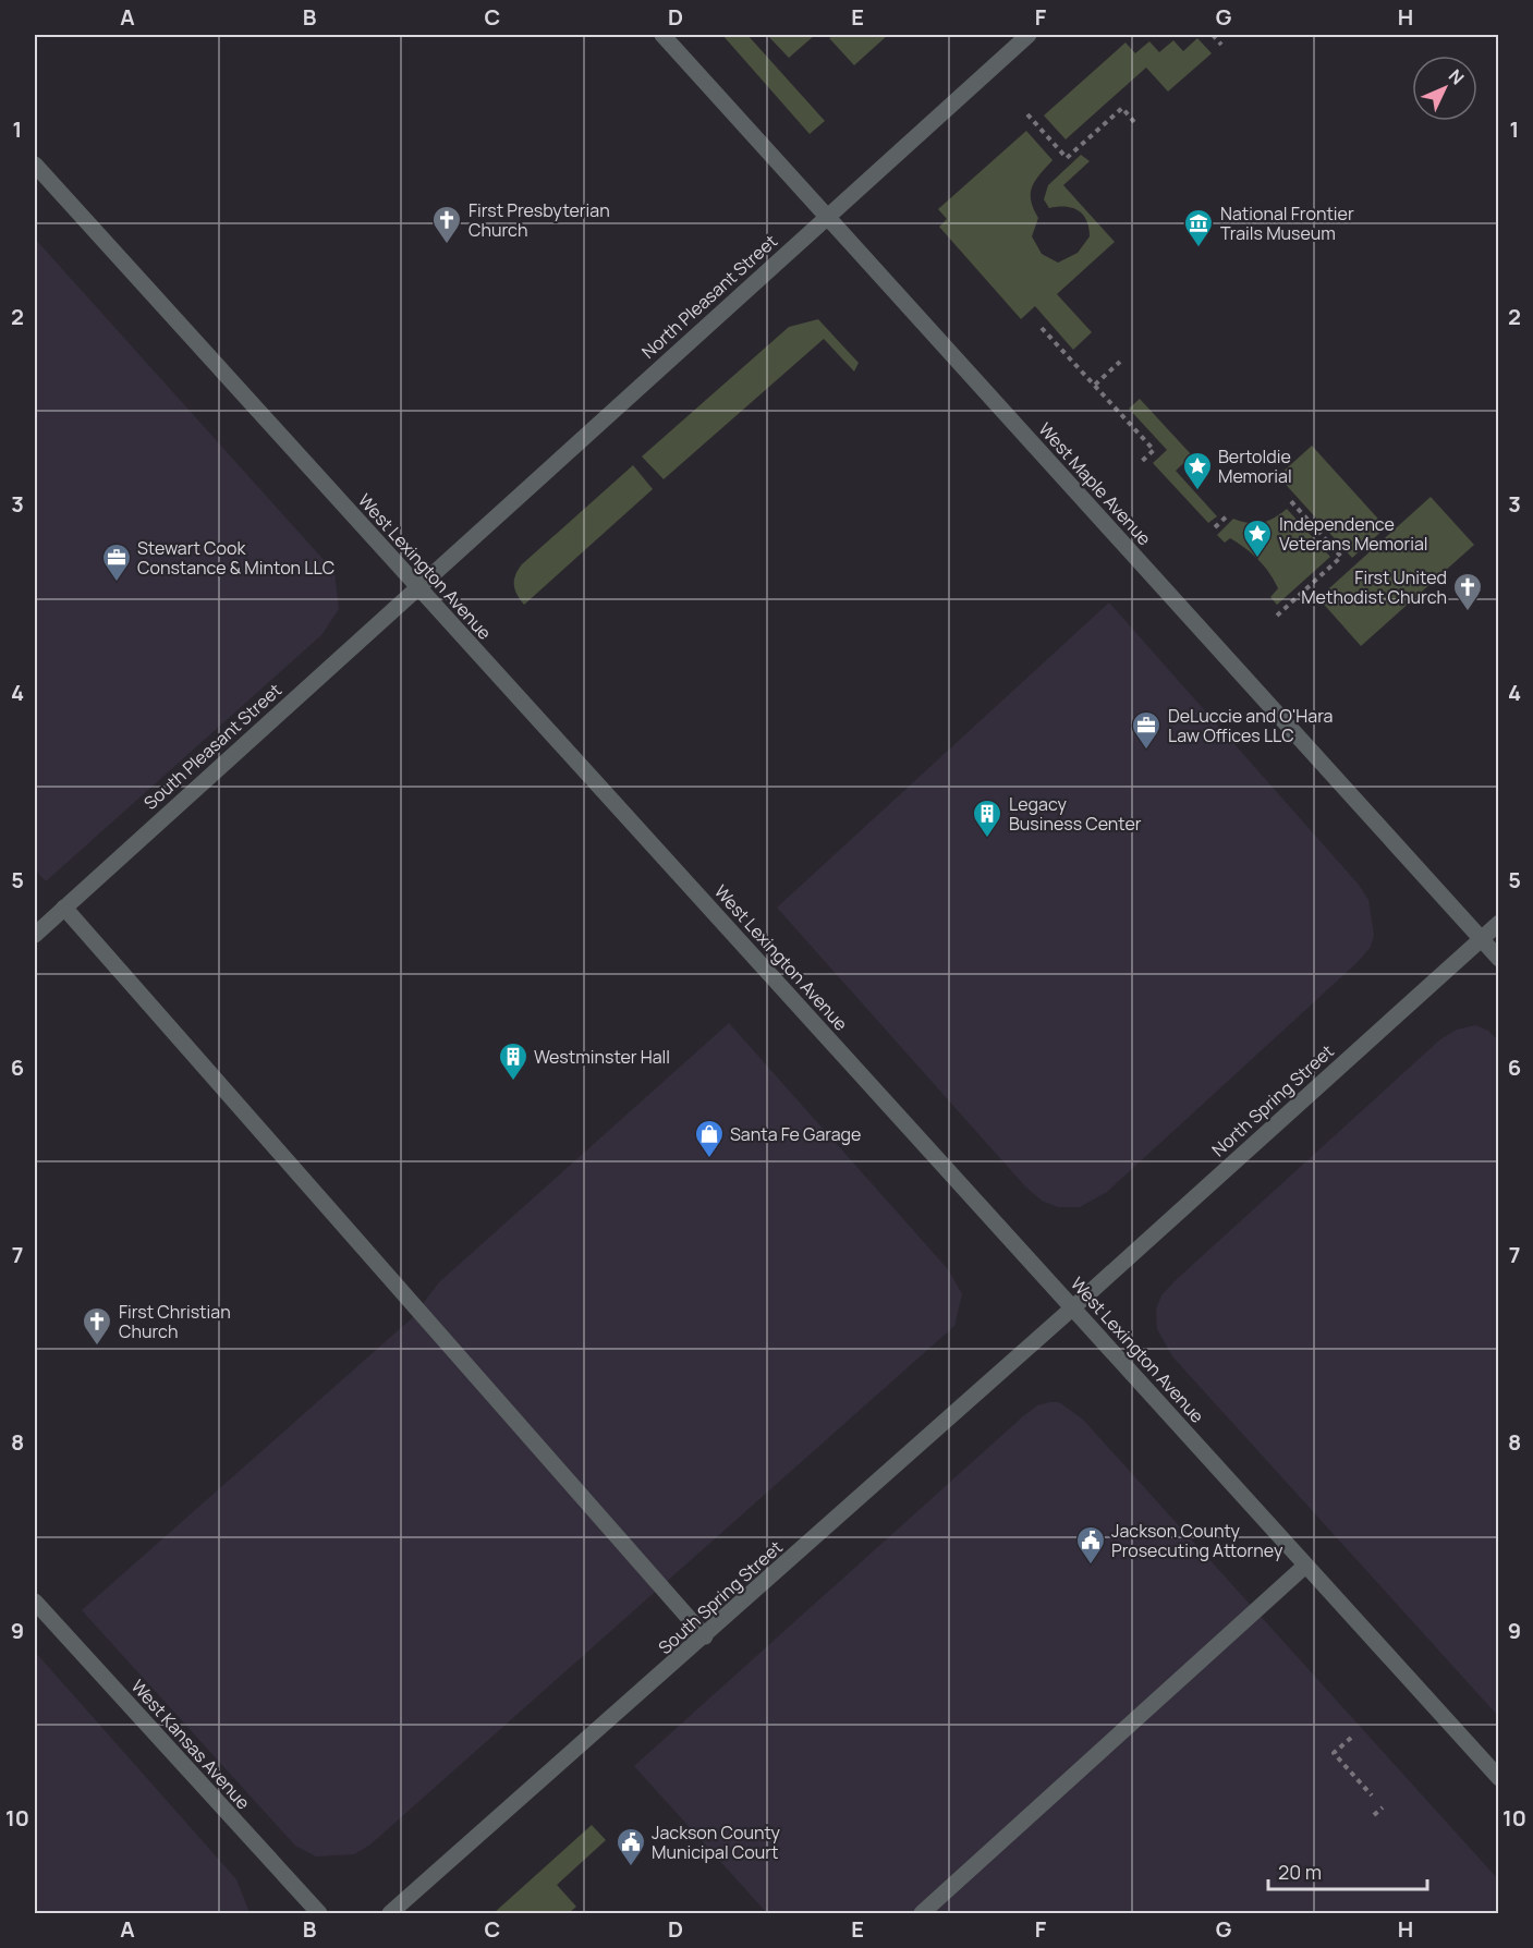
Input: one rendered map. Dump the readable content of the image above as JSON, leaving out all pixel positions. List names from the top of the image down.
{
  "streets": {
    "street": [
      "North Pleasant Street",
      "West Maple Avenue",
      "West Lexington Avenue",
      "South Pleasant Street",
      "North Spring Street",
      "South Spring Street",
      "West Kansas Avenue"
    ]
  },
  "crossings": [
    ["North Pleasant Street", "West Maple Avenue"],
    ["North Pleasant Street", "West Lexington Avenue"],
    ["North Pleasant Street", "South Pleasant Street"],
    ["West Maple Avenue", "North Spring Street"],
    ["West Lexington Avenue", "South Pleasant Street"],
    ["West Lexington Avenue", "North Spring Street"],
    ["West Lexington Avenue", "South Spring Street"],
    ["North Spring Street", "South Spring Street"]
  ],
  "places": {
    "church": ["First Presbyterian Church", "First United Methodist Church", "First Christian Church"],
    "museum": ["National Frontier Trails Museum"],
    "place": ["Bertoldie Memorial", "Independence Veterans Memorial"],
    "office": ["Stewart Cook Constance & Minton LLC", "DeLuccie and O'Hara Law Offices LLC"],
    "building": ["Legacy Business Center", "Westminster Hall"],
    "shop": ["Santa Fe Garage"],
    "public building": ["Jackson County Prosecuting Attorney", "Jackson County Municipal Court"]
  },
  "scale_bar": "20 m",
  "north": "top right",
  "grid": {
    "columns": [
      "A",
      "B",
      "C",
      "D",
      "E",
      "F",
      "G",
      "H"
    ],
    "rows": [
      "1",
      "2",
      "3",
      "4",
      "5",
      "6",
      "7",
      "8",
      "9",
      "10"
    ]
  }
}
